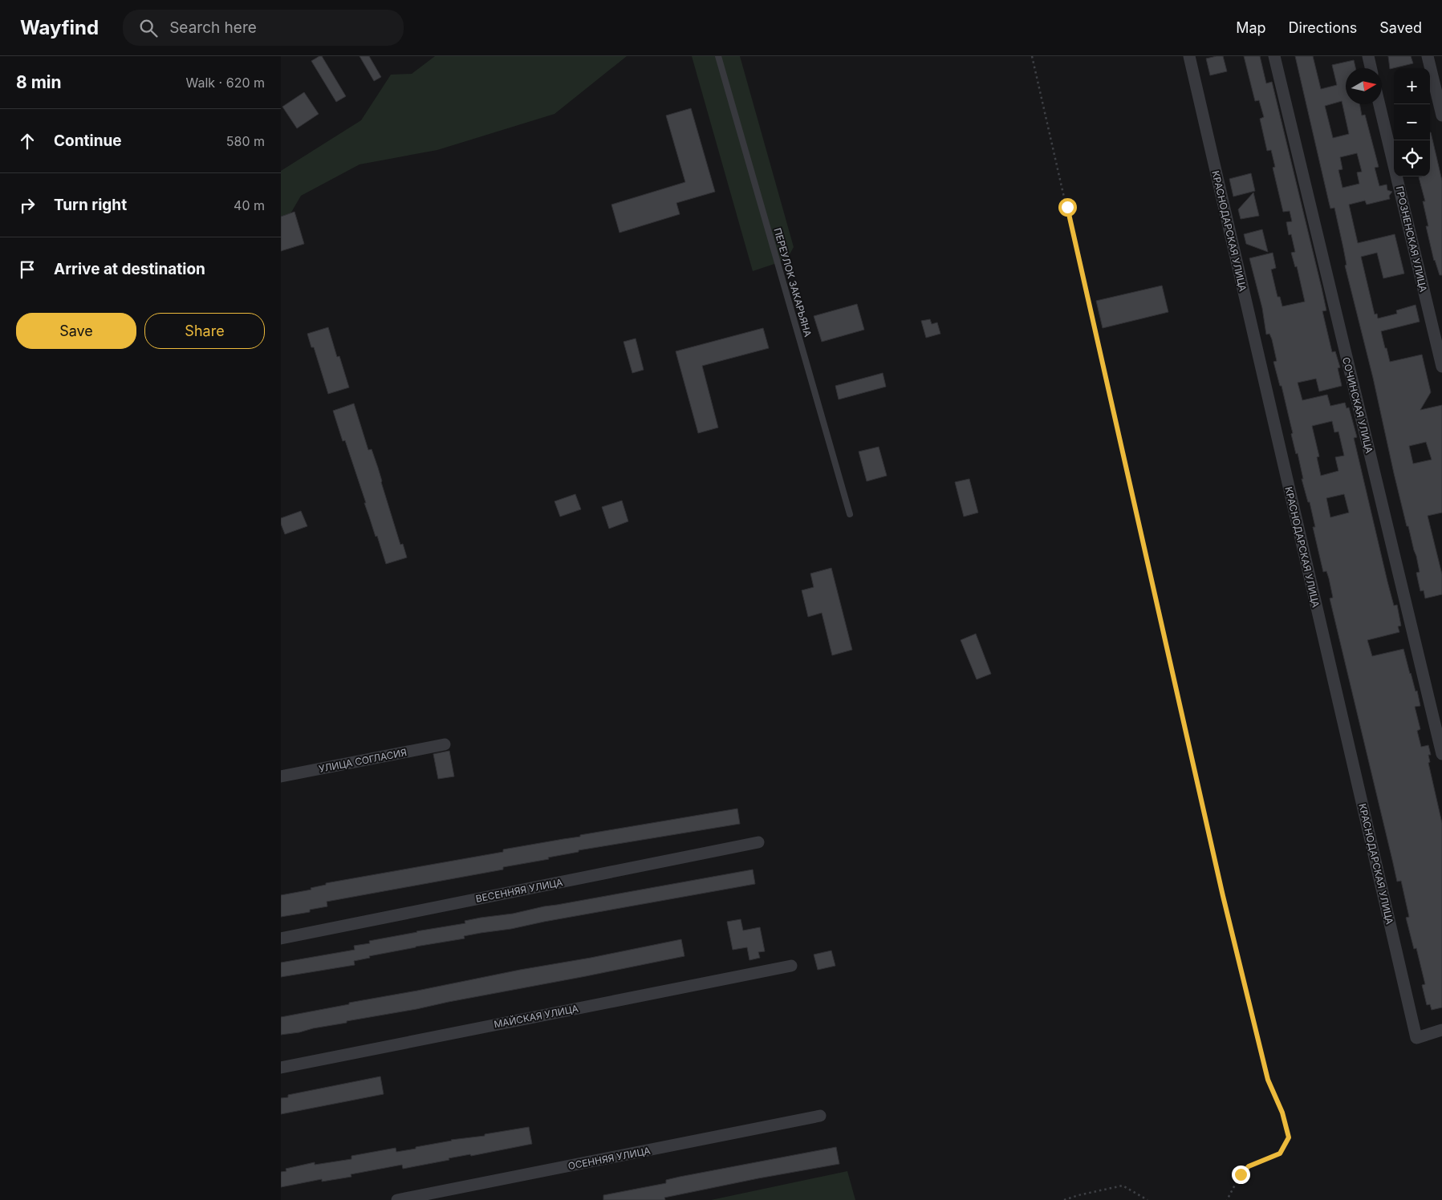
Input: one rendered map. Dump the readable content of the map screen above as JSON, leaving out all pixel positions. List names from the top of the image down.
{
  "streets": {
    "street": [
      "КРАСНОДАРСКАЯ УЛИЦА",
      "ГРОЗНЕНСКАЯ УЛИЦА",
      "СОЧИНСКАЯ УЛИЦА",
      "УЛИЦА СОГЛАСИЯ",
      "ВЕСЕННЯЯ УЛИЦА",
      "МАЙСКАЯ УЛИЦА",
      "ОСЕННЯЯ УЛИЦА"
    ],
    "lane": ["ПЕРЕУЛОК ЗАКАРЬЯНА"]
  },
  "north": "right",
  "page": {
    "header": "Wayfind",
    "search": "Search here",
    "nav": ["Map", "Directions", "Saved"],
    "heading": ["8 min", "Walk · 620 m"],
    "map_buttons": ["+", "−"],
    "list": [
      ["Continue", "580 m"],
      ["Turn right", "40 m"],
      "Arrive at destination"
    ],
    "buttons": ["Save", "Share"]
  }
}
